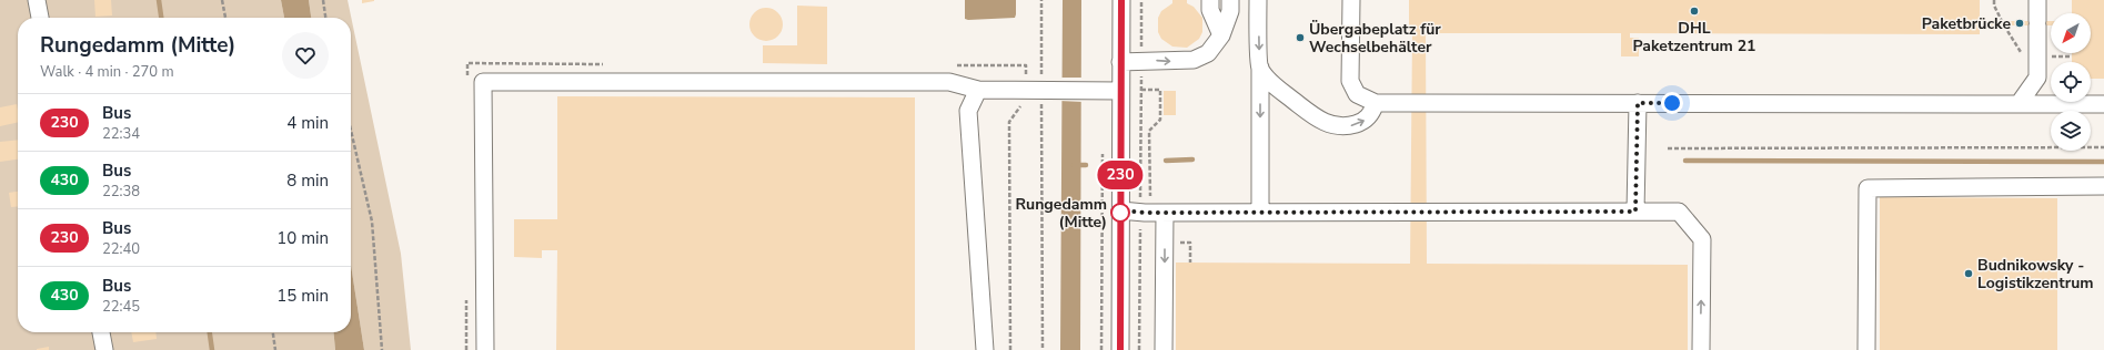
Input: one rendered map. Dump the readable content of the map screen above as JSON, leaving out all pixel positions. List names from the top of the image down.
{
  "places": [
    "DHL Paketzentrum 21",
    "Paketbrücke",
    "Übergabeplatz für Wechselbehälter",
    "Rungedamm (Mitte)",
    "Budnikowsky - Logistikzentrum"
  ],
  "lines": ["bus line 230"],
  "north": "bottom left",
  "page": {
    "on_map": "230",
    "heading": ["Rungedamm (Mitte)", "Walk · 4 min · 270 m"],
    "list": [
      {
        "mark": "230",
        "name": "Bus",
        "note": "22:34",
        "value": "4 min"
      },
      {
        "mark": "430",
        "name": "Bus",
        "note": "22:38",
        "value": "8 min"
      },
      {
        "mark": "230",
        "name": "Bus",
        "note": "22:40",
        "value": "10 min"
      },
      {
        "mark": "430",
        "name": "Bus",
        "note": "22:45",
        "value": "15 min"
      }
    ]
  }
}
